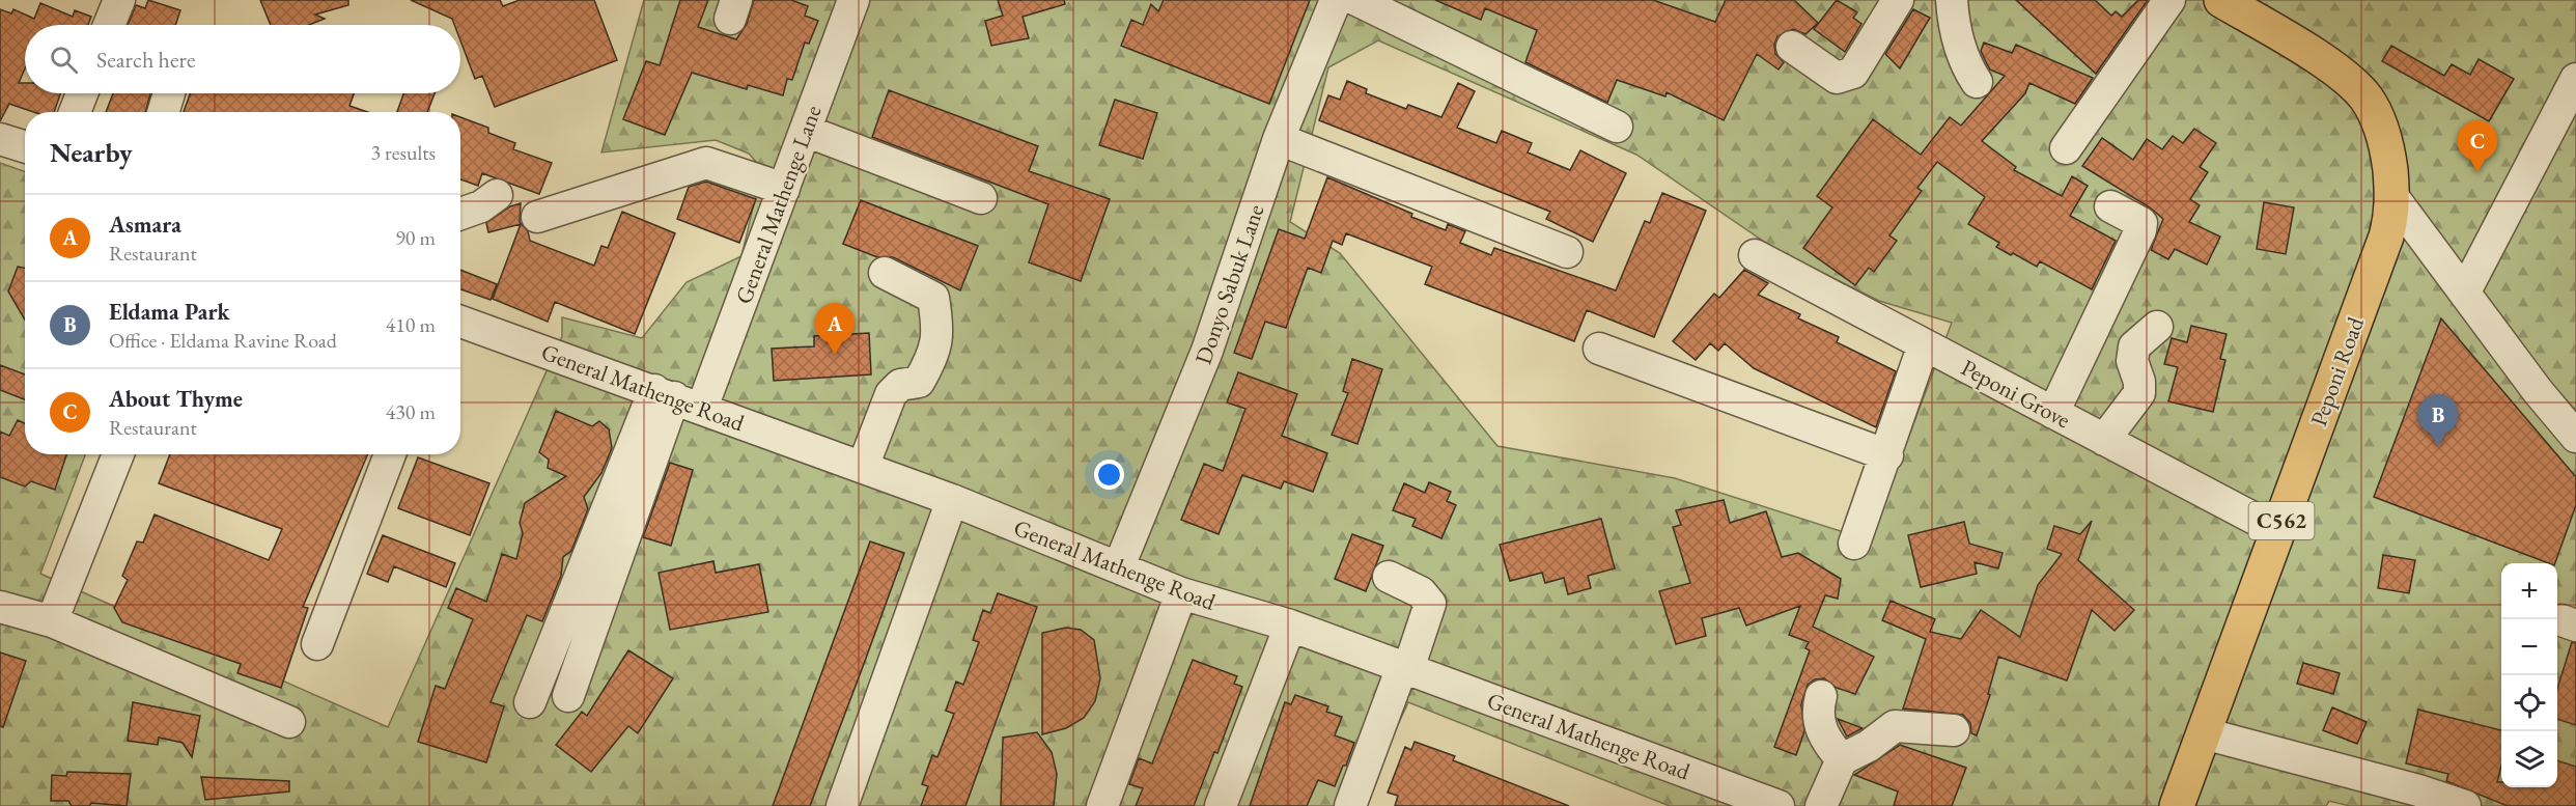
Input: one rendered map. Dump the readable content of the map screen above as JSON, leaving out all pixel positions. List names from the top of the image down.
{
  "streets": {
    "main road": ["Peponi Road", "C562"],
    "street": [
      "General Mathenge Lane",
      "Donyo Sabuk Lane",
      "General Mathenge Road",
      "Peponi Grove"
    ]
  },
  "crossings": [
    ["General Mathenge Lane", "General Mathenge Road"],
    ["Donyo Sabuk Lane", "General Mathenge Road"],
    ["Peponi Road", "Peponi Grove"]
  ],
  "page": {
    "search": "Search here",
    "heading": ["Nearby", "3 results"],
    "pins": ["C", "A", "B"],
    "list": [
      {
        "mark": "A",
        "name": "Asmara",
        "note": "Restaurant",
        "value": "90 m"
      },
      {
        "mark": "B",
        "name": "Eldama Park",
        "note": "Office · Eldama Ravine Road",
        "value": "410 m"
      },
      {
        "mark": "C",
        "name": "About Thyme",
        "note": "Restaurant",
        "value": "430 m"
      }
    ],
    "map_buttons": ["+", "−"]
  }
}
